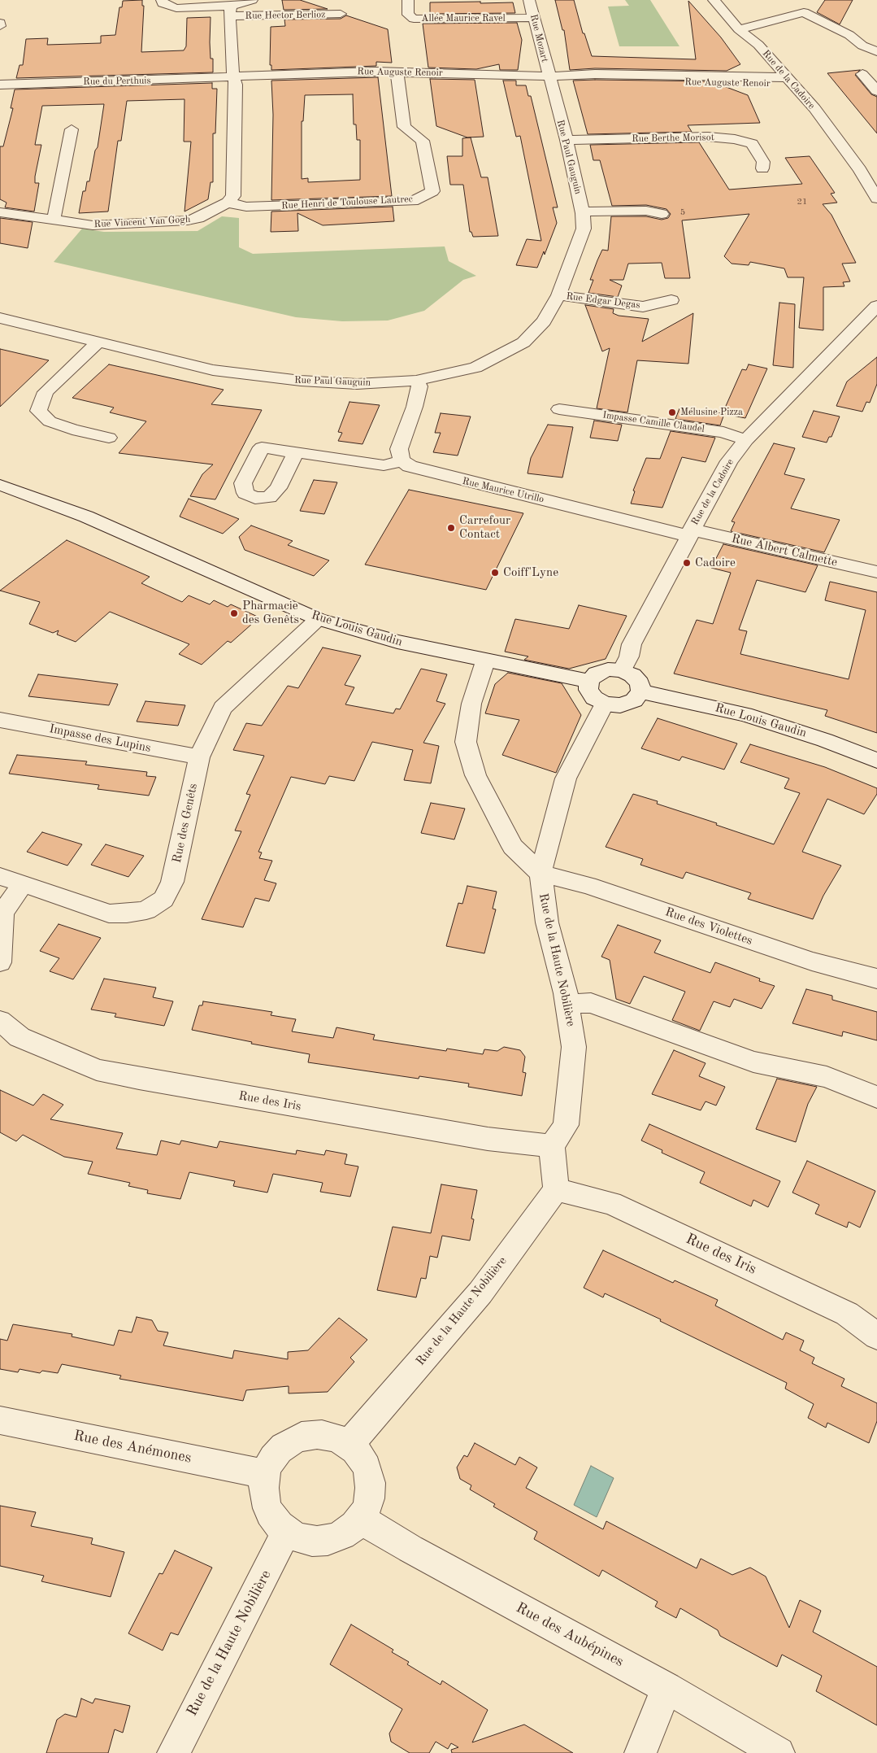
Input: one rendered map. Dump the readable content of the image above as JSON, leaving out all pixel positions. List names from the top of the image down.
{
  "streets": {
    "street": [
      "Rue Hector Berlioz",
      "Allée Maurice Ravel",
      "Rue Mozart",
      "Rue Auguste Renoir",
      "Rue de la Cadoire",
      "Rue du Perthuis",
      "Rue Berthe Morisot",
      "Rue Paul Gauguin",
      "Rue Henri de Toulouse Lautrec",
      "Rue Vincent Van Gogh",
      "Rue Edgar Degas",
      "Impasse Camille Claudel",
      "Rue Maurice Utrillo",
      "Rue Albert Calmette",
      "Rue Louis Gaudin",
      "Impasse des Lupins",
      "Rue des Genêts",
      "Rue des Violettes",
      "Rue de la Haute Nobilière",
      "Rue des Iris",
      "Rue des Anémones",
      "Rue des Aubépines"
    ]
  },
  "crossings": [
    ["Rue Hector Berlioz", "Rue Auguste Renoir"],
    ["Rue Hector Berlioz", "Rue du Perthuis"],
    ["Allée Maurice Ravel", "Rue Mozart"],
    ["Rue Mozart", "Rue Auguste Renoir"],
    ["Rue Mozart", "Rue Paul Gauguin"],
    ["Rue Auguste Renoir", "Rue de la Cadoire"],
    ["Rue Auguste Renoir", "Rue du Perthuis"],
    ["Rue Auguste Renoir", "Rue Paul Gauguin"],
    ["Rue Auguste Renoir", "Rue Henri de Toulouse Lautrec"],
    ["Rue de la Cadoire", "Impasse Camille Claudel"],
    ["Rue de la Cadoire", "Rue Maurice Utrillo"],
    ["Rue de la Cadoire", "Rue Albert Calmette"],
    ["Rue de la Cadoire", "Rue Louis Gaudin"],
    ["Rue de la Cadoire", "Rue de la Haute Nobilière"],
    ["Rue Berthe Morisot", "Rue Paul Gauguin"],
    ["Rue Paul Gauguin", "Rue Edgar Degas"],
    ["Rue Henri de Toulouse Lautrec", "Rue Vincent Van Gogh"],
    ["Rue Maurice Utrillo", "Rue Albert Calmette"],
    ["Rue Louis Gaudin", "Rue des Genêts"],
    ["Rue Louis Gaudin", "Rue de la Haute Nobilière"],
    ["Impasse des Lupins", "Rue des Genêts"],
    ["Rue des Violettes", "Rue de la Haute Nobilière"],
    ["Rue de la Haute Nobilière", "Rue des Iris"],
    ["Rue de la Haute Nobilière", "Rue des Anémones"],
    ["Rue de la Haute Nobilière", "Rue des Aubépines"],
    ["Rue des Anémones", "Rue des Aubépines"]
  ],
  "places": [
    "Mélusine Pizza",
    "Carrefour Contact",
    "Cadoire",
    "Coiff'Lyne",
    "Pharmacie des Genêts"
  ],
  "house_numbers": ["21", "5"]
}
